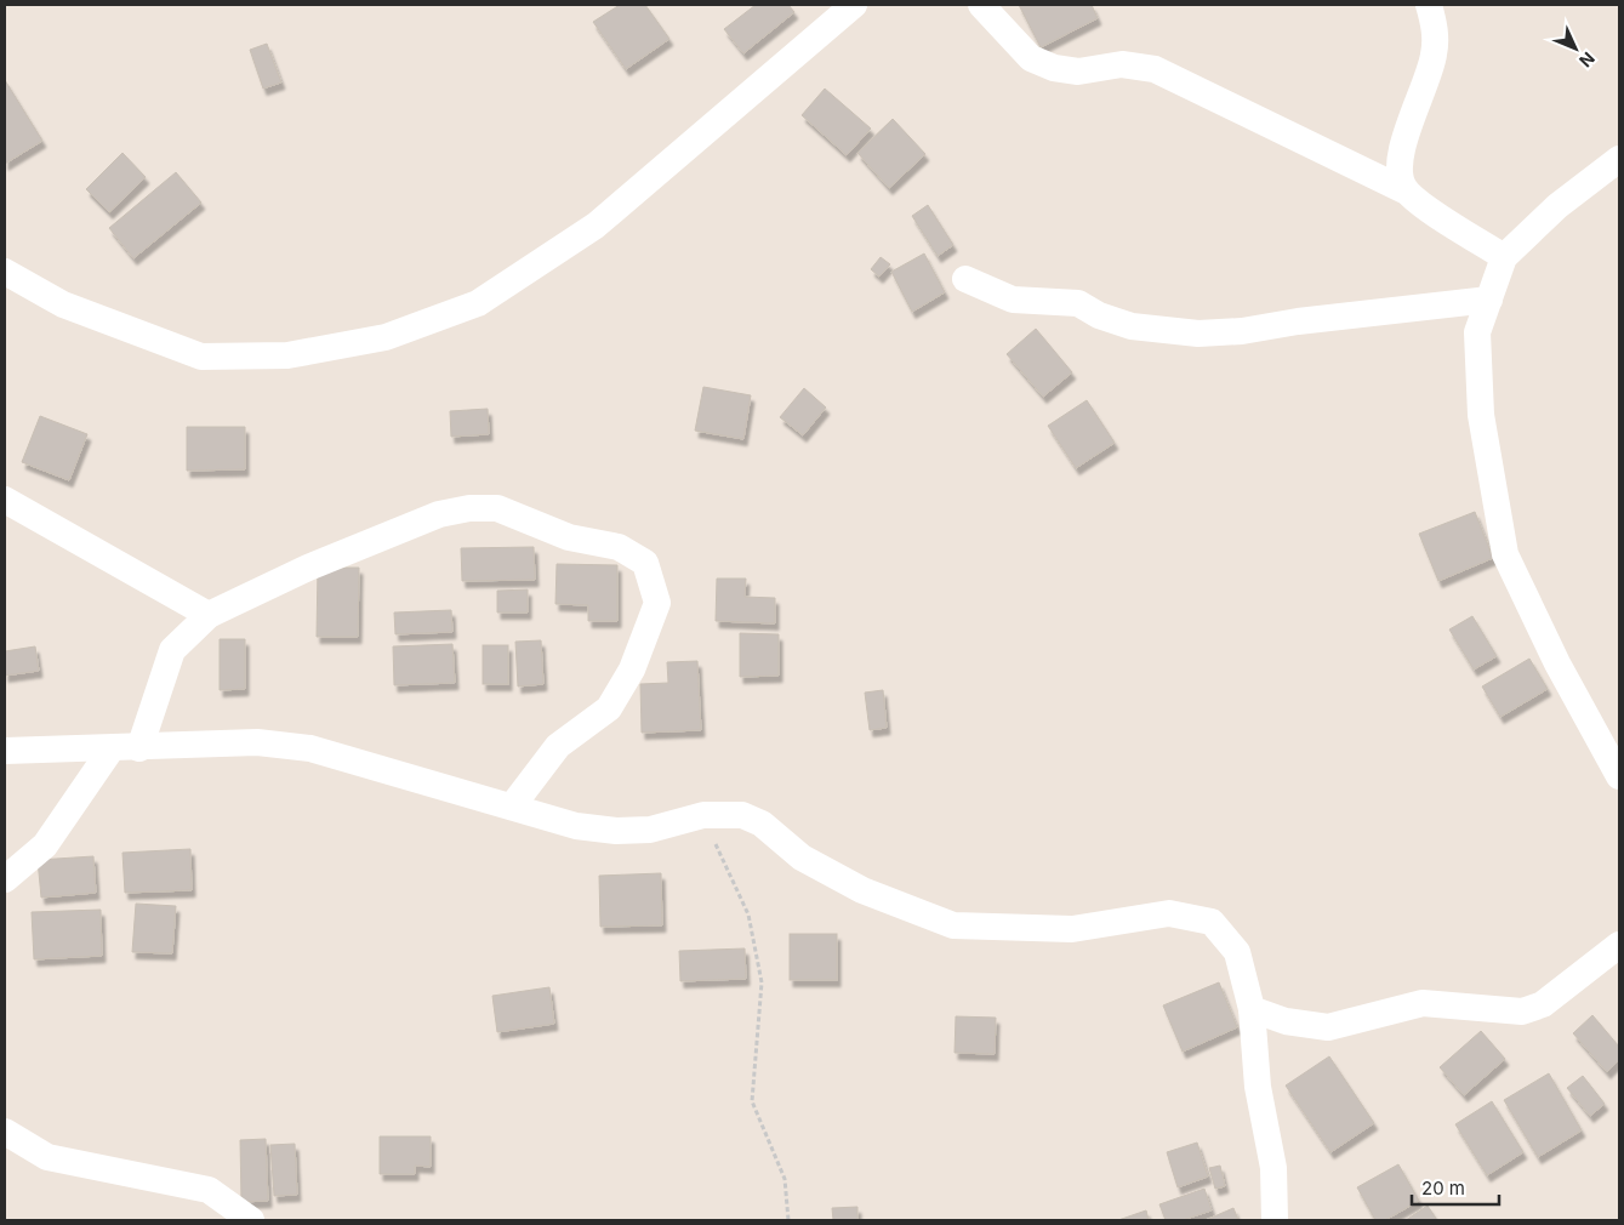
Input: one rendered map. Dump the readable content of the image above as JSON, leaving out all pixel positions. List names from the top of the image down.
{
  "scale_bar": "20 m",
  "north": "bottom right"
}
